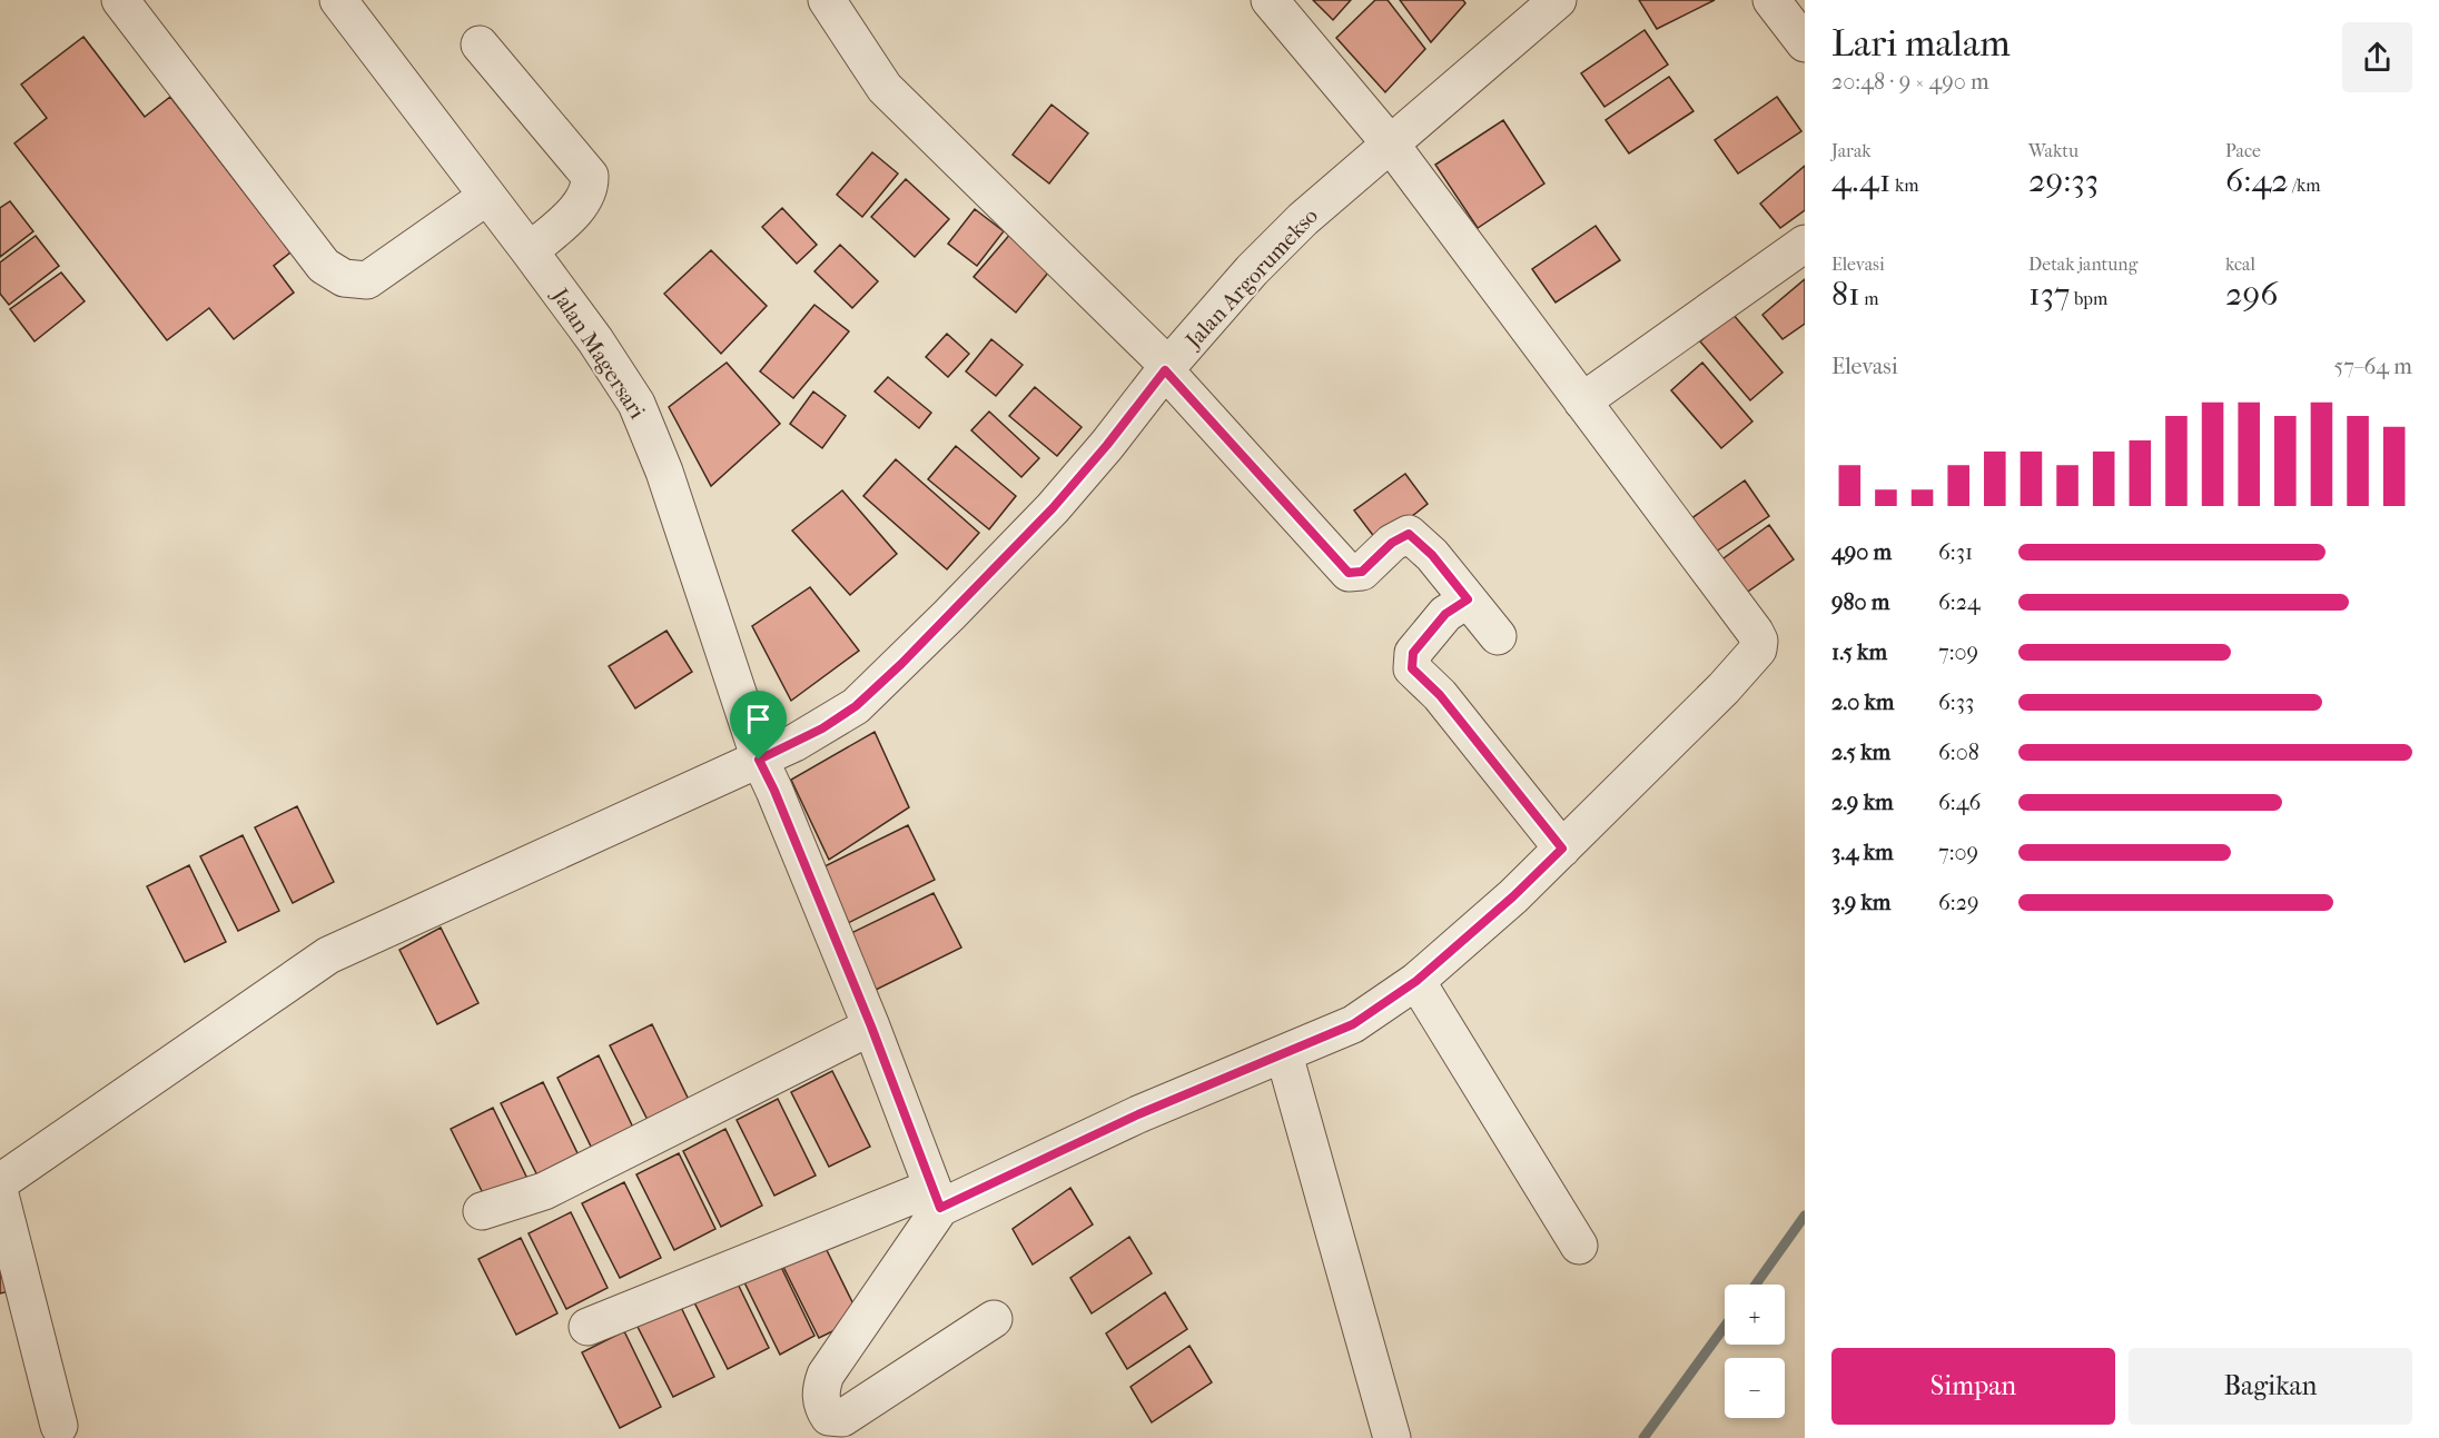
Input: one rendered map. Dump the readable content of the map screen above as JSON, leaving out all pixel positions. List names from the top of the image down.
{
  "streets": {
    "street": ["Jalan Argorumekso", "Jalan Magersari"]
  },
  "crossings": [
    ["Jalan Argorumekso", "Jalan Magersari"]
  ],
  "page": {
    "heading": ["Lari malam", "20:48 · 9 × 490 m"],
    "stats": [
      ["Jarak", "4.41 km"],
      ["Waktu", "29:33"],
      ["Pace", "6:42 /km"],
      ["Elevasi", "81 m"],
      ["Detak jantung", "137 bpm"],
      ["kcal", "296"]
    ],
    "chart": ["Elevasi", "57–64 m"],
    "list": [
      {
        "name": "490 m",
        "note": "6:31"
      },
      {
        "name": "980 m",
        "note": "6:24"
      },
      {
        "name": "1.5 km",
        "note": "7:09"
      },
      {
        "name": "2.0 km",
        "note": "6:33"
      },
      {
        "name": "2.5 km",
        "note": "6:08"
      },
      {
        "name": "2.9 km",
        "note": "6:46"
      },
      {
        "name": "3.4 km",
        "note": "7:09"
      },
      {
        "name": "3.9 km",
        "note": "6:29"
      }
    ],
    "map_buttons": ["+", "−"],
    "buttons": ["Simpan", "Bagikan"]
  }
}
